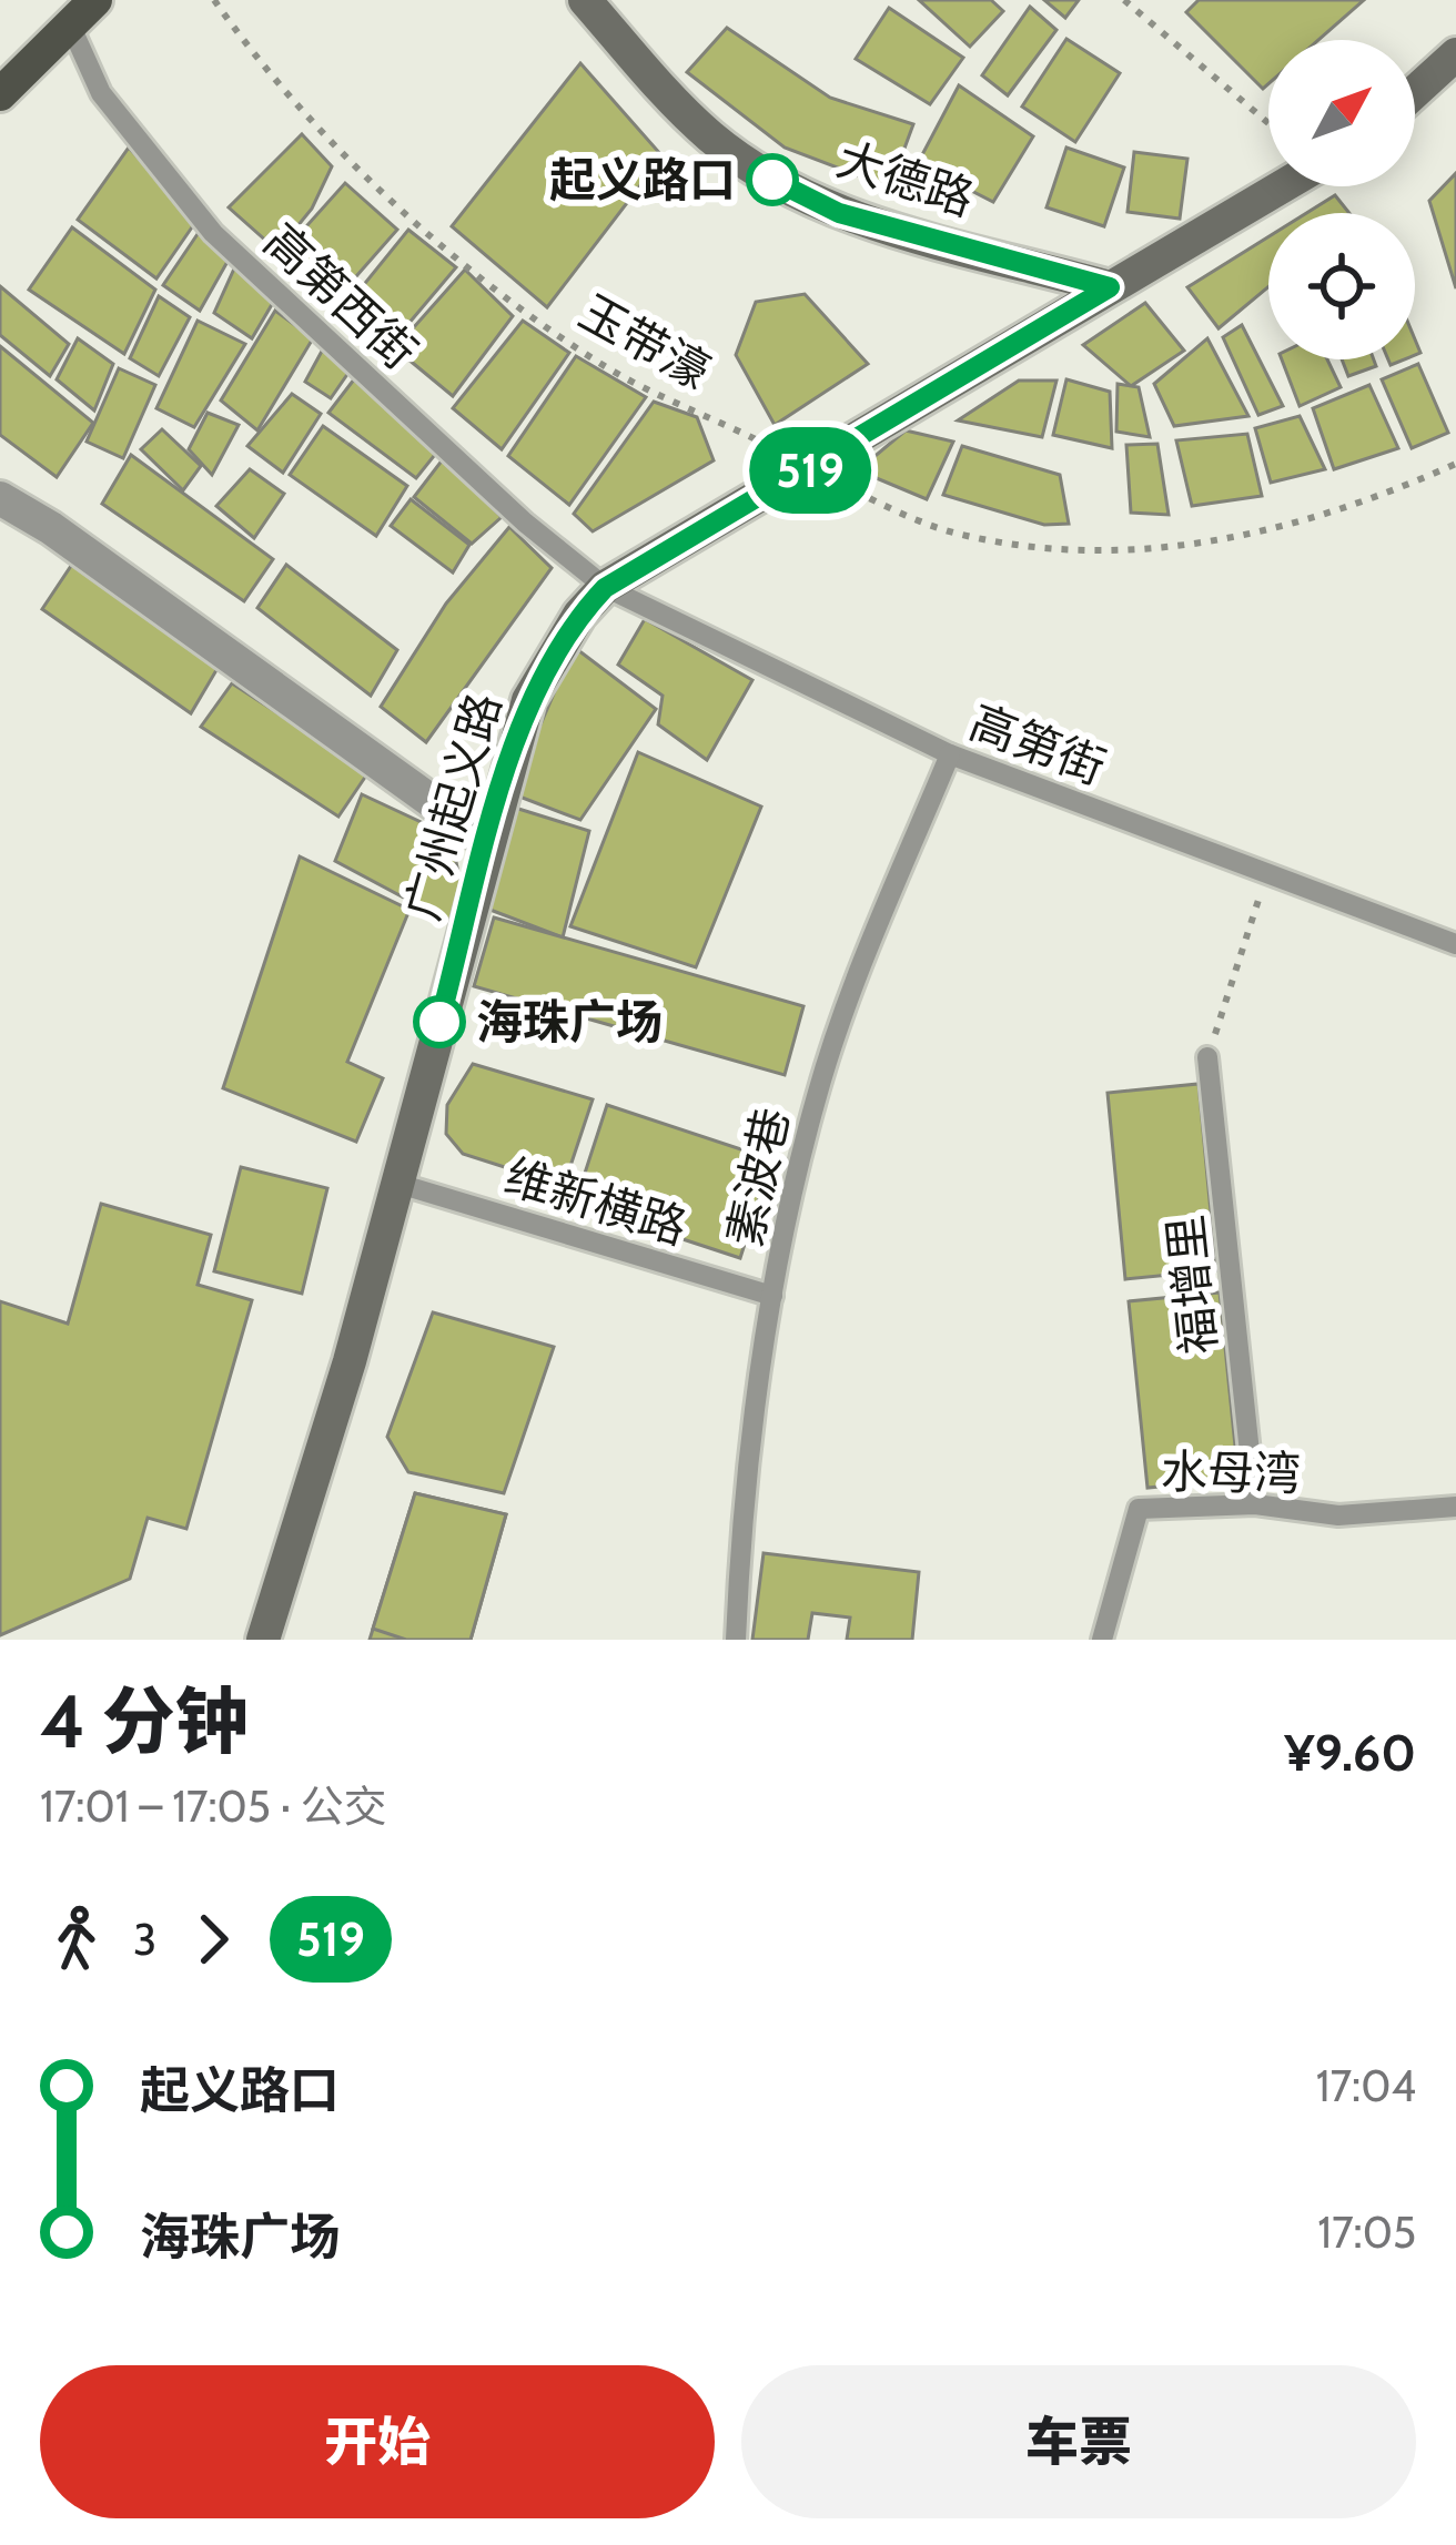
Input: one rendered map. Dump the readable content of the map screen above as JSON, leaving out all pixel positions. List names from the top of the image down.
{
  "streets": {
    "main road": ["大德路", "广州起义路"],
    "lane": [
      "高第西街",
      "高第街",
      "素波巷",
      "维新横路",
      "福增里",
      "水母湾"
    ],
    "path": ["玉带濠"]
  },
  "crossings": [
    ["大德路", "广州起义路"],
    ["高第西街", "高第街"],
    ["高第西街", "广州起义路"],
    ["玉带濠", "广州起义路"],
    ["高第街", "广州起义路"],
    ["高第街", "素波巷"],
    ["广州起义路", "维新横路"],
    ["素波巷", "维新横路"],
    ["福增里", "水母湾"]
  ],
  "places": ["起义路口", "海珠广场"],
  "lines": ["bus line 519"],
  "north": "top right",
  "page": {
    "on_map": "519",
    "heading": ["4 分钟", "17:01 – 17:05 · 公交", "¥9.60"],
    "legs": ["3", "519"],
    "list": [
      {
        "name": "起义路口",
        "value": "17:04"
      },
      {
        "name": "海珠广场",
        "value": "17:05"
      }
    ],
    "buttons": ["开始", "车票"]
  }
}
